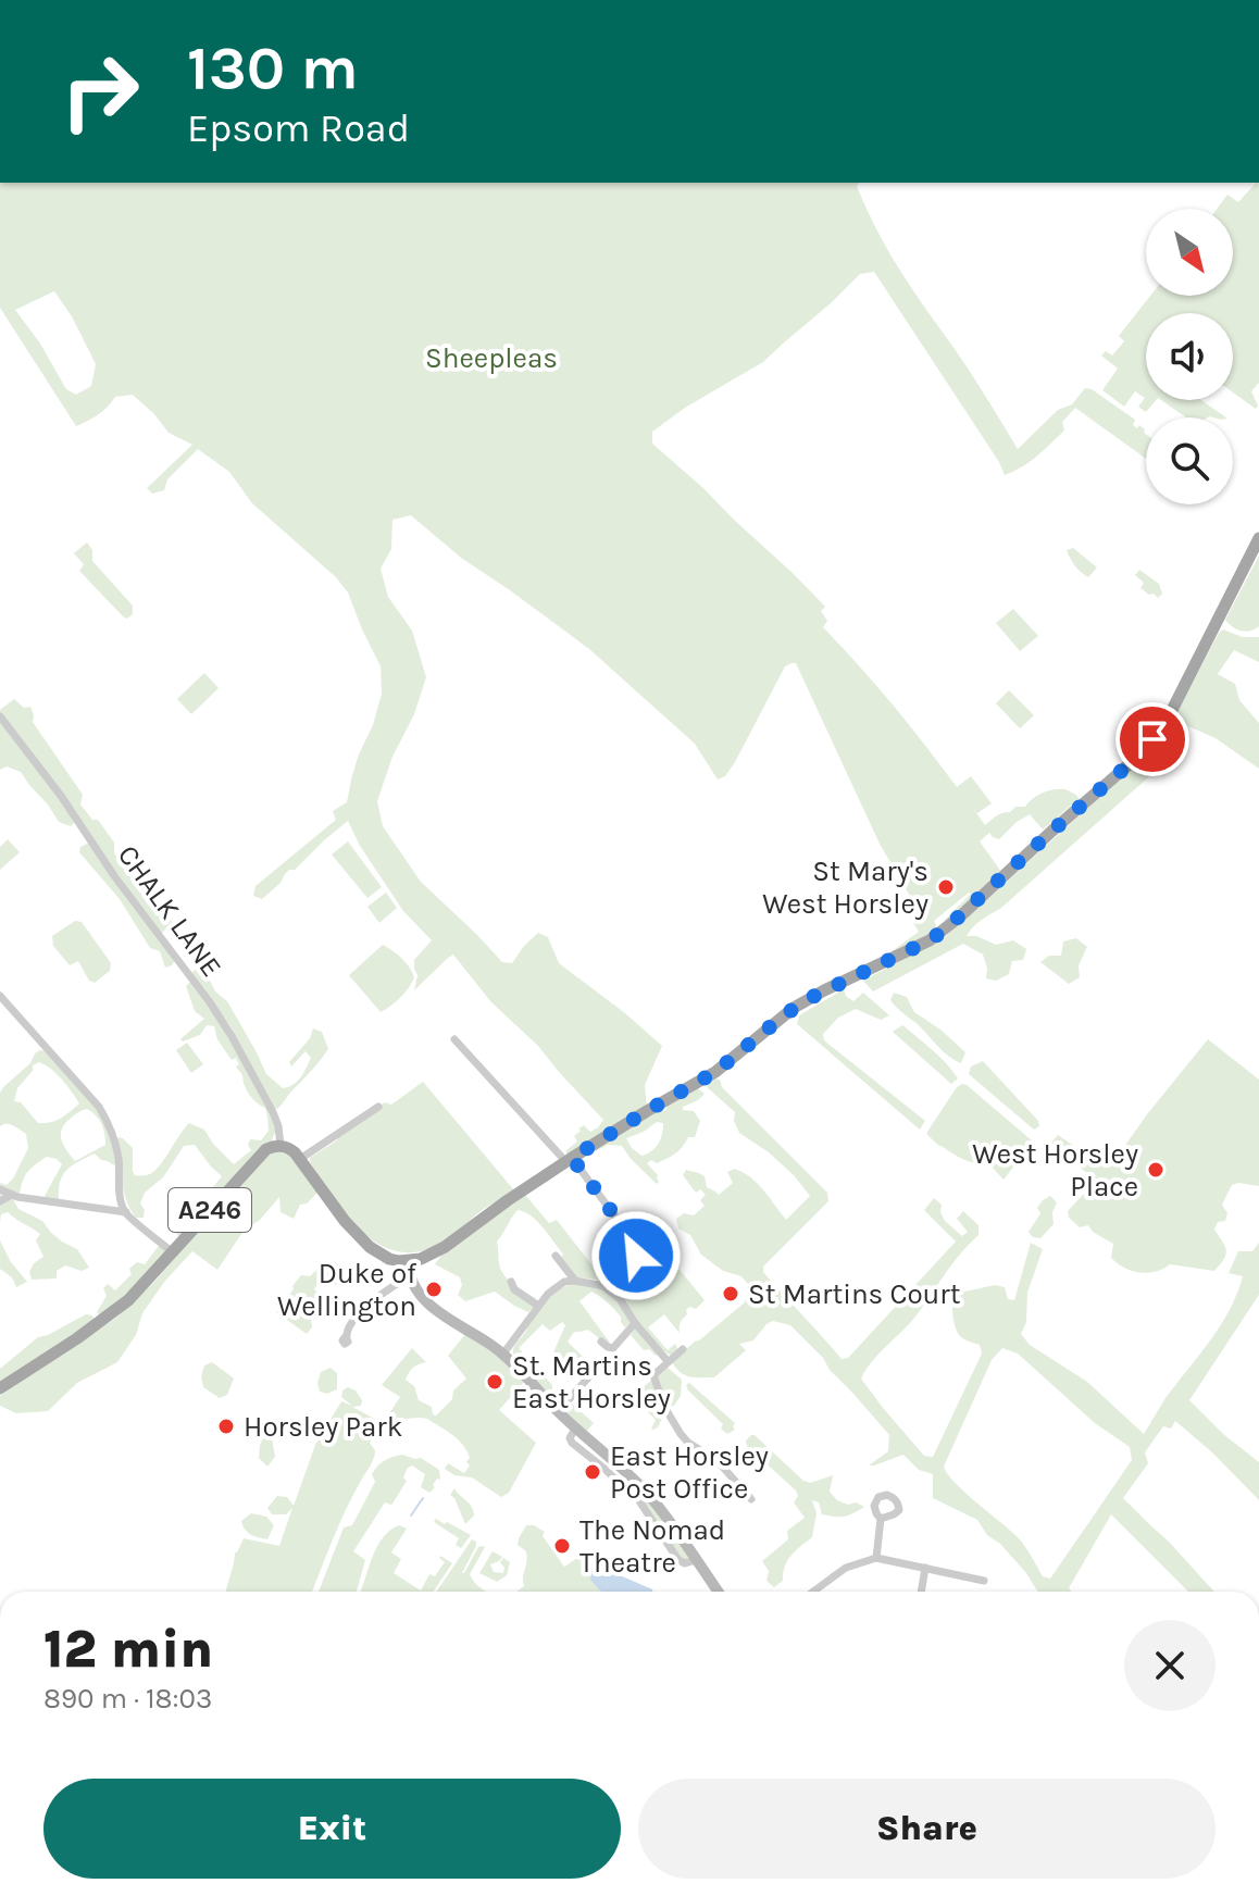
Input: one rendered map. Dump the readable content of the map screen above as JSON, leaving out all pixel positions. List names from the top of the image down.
{
  "streets": {
    "main road": ["A246"],
    "street": ["CHALK LANE"]
  },
  "crossings": [
    ["CHALK LANE", "A246"]
  ],
  "parks": ["Sheepleas"],
  "places": [
    "St Mary's West Horsley",
    "West Horsley Place",
    "Duke of Wellington",
    "St Martins Court",
    "St. Martins East Horsley",
    "Horsley Park",
    "East Horsley Post Office",
    "The Nomad Theatre"
  ],
  "north": "bottom right",
  "page": {
    "turn": ["130 m", "Epsom Road"],
    "heading": ["12 min", "890 m · 18:03"],
    "buttons": ["Exit", "Share"]
  }
}
